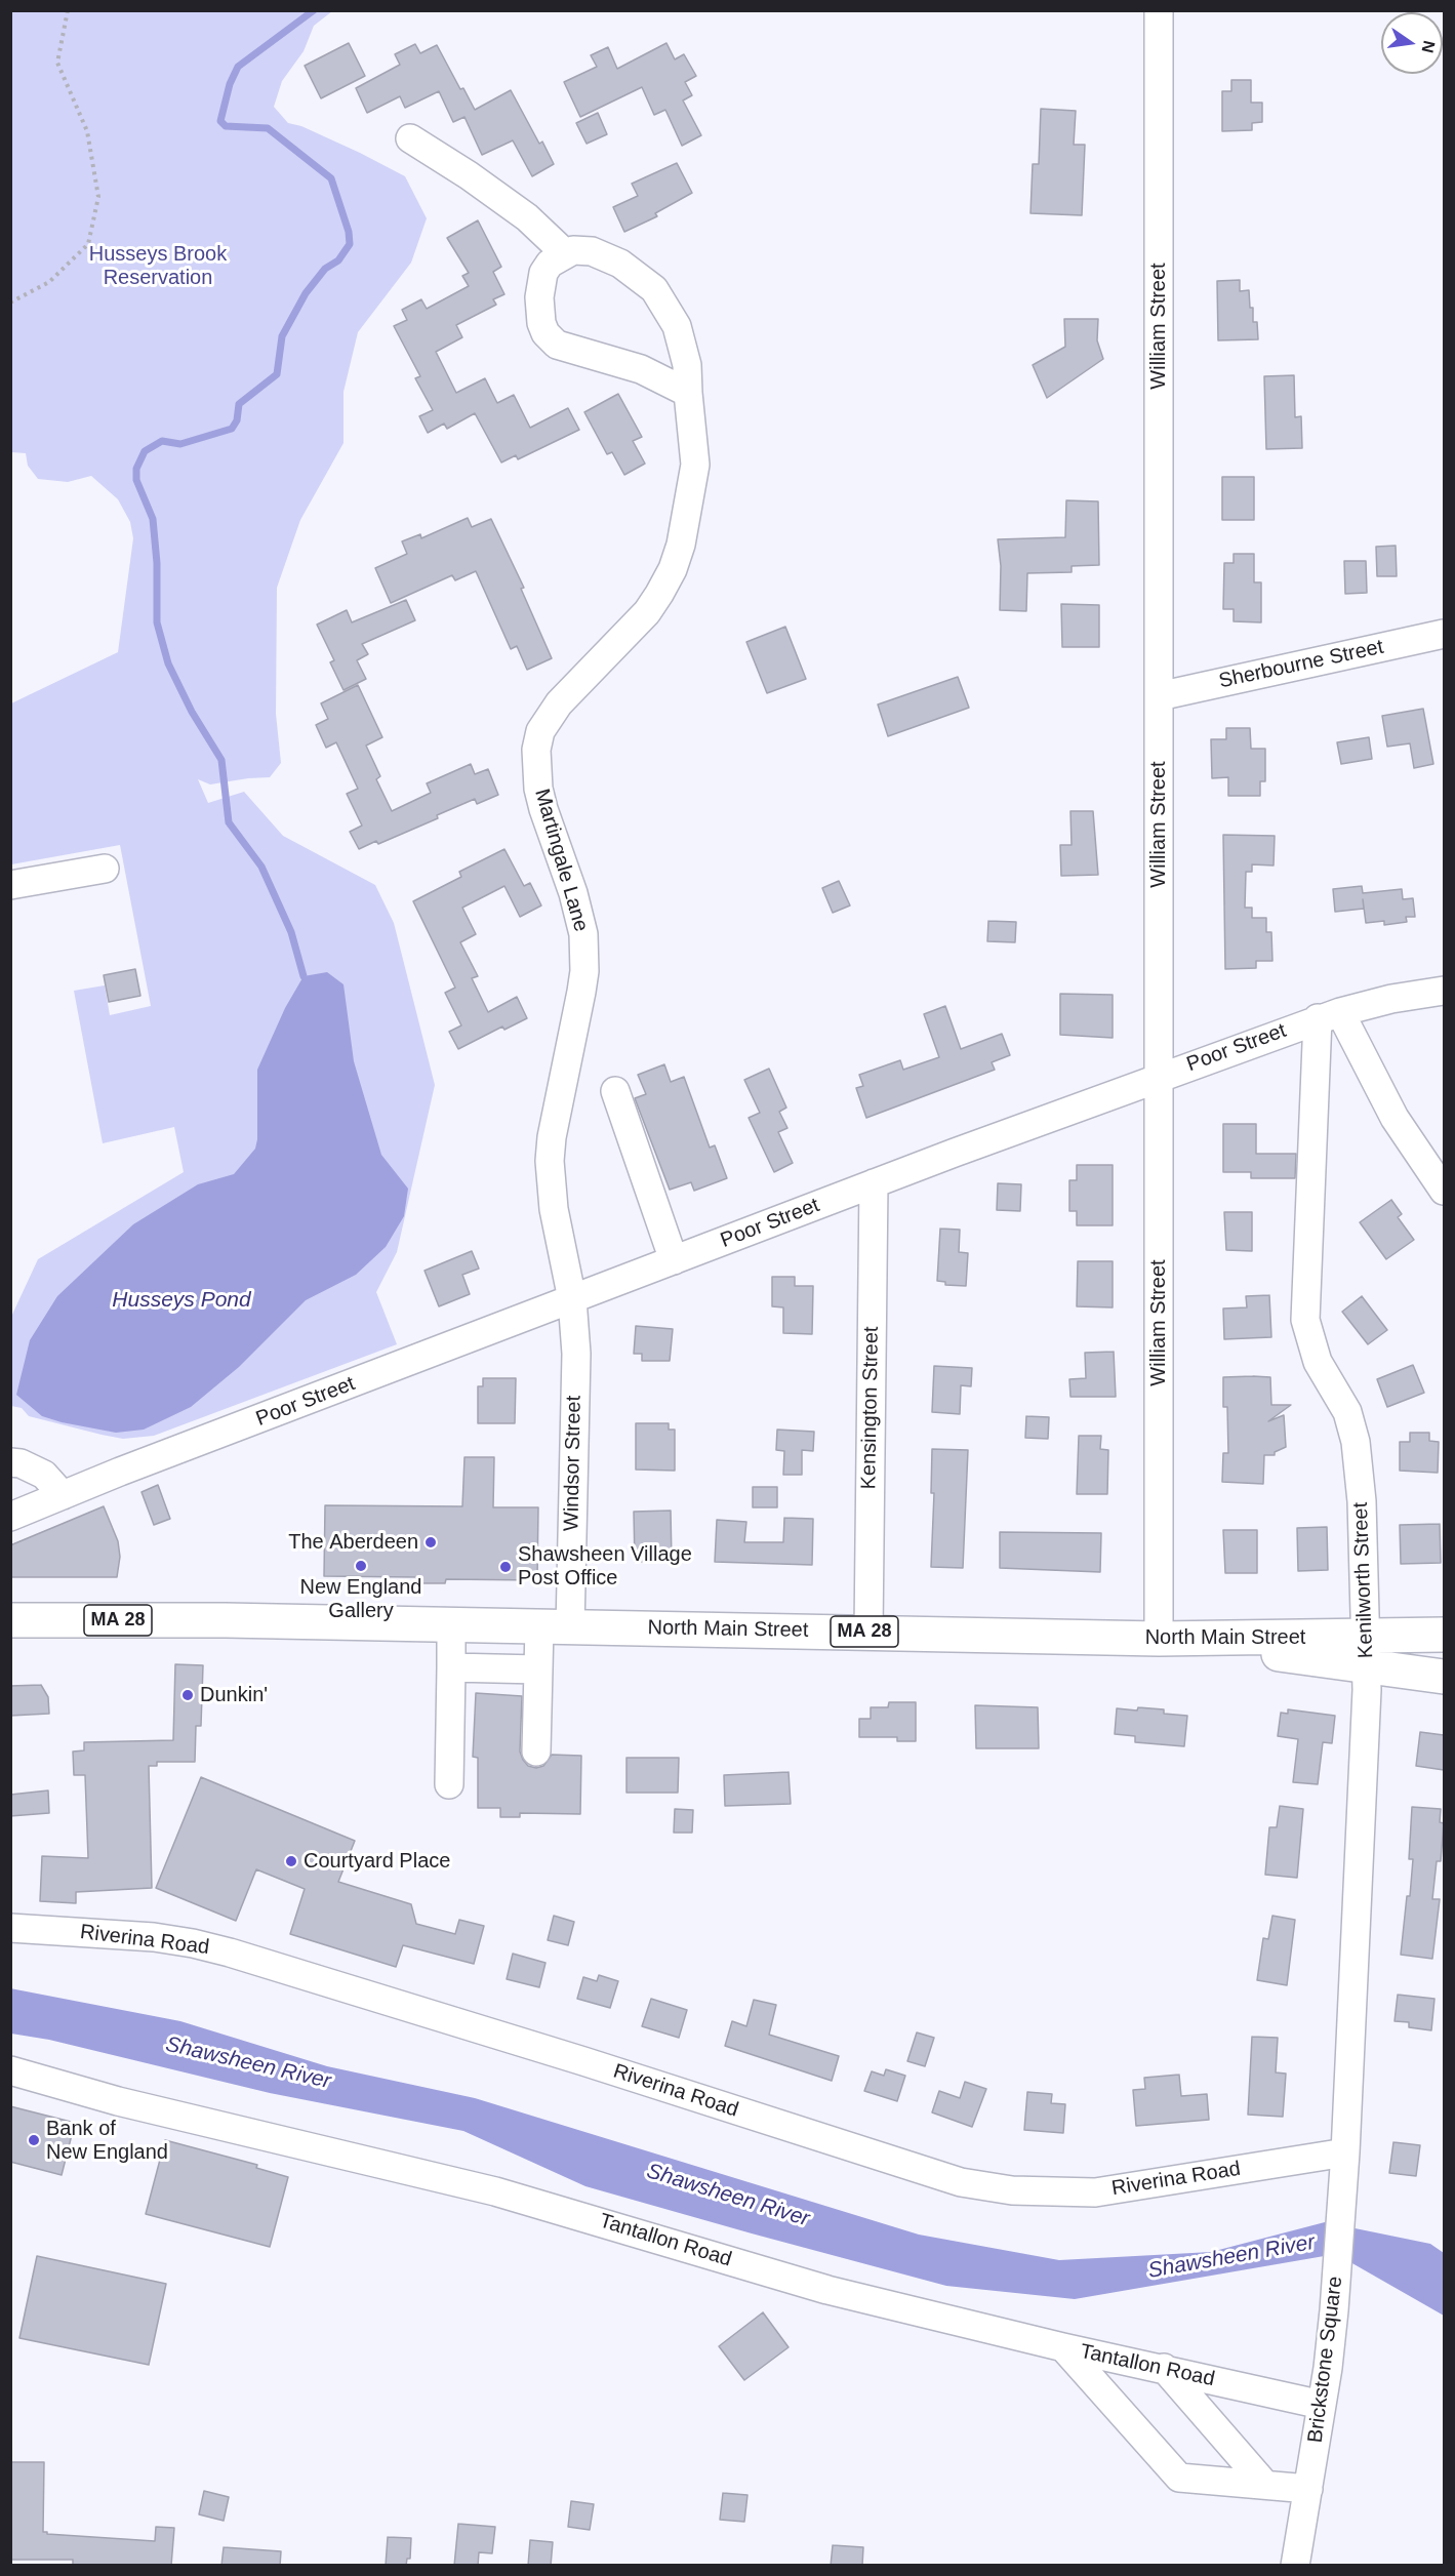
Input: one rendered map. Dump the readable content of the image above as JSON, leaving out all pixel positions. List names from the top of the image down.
{
  "streets": {
    "main road": ["MA 28", "North Main Street"],
    "street": [
      "William Street",
      "Sherbourne Street",
      "Martingale Lane",
      "Poor Street",
      "Kensington Street",
      "Windsor Street",
      "Kenilworth Street",
      "Riverina Road",
      "Tantallon Road",
      "Brickstone Square"
    ]
  },
  "crossings": [
    ["William Street", "Sherbourne Street"],
    ["William Street", "Poor Street"],
    ["William Street", "MA 28"],
    ["William Street", "North Main Street"],
    ["Martingale Lane", "Poor Street"],
    ["Martingale Lane", "Windsor Street"],
    ["Poor Street", "Kensington Street"],
    ["Poor Street", "Windsor Street"],
    ["Poor Street", "Kenilworth Street"],
    ["Kensington Street", "North Main Street"],
    ["Windsor Street", "North Main Street"],
    ["Kenilworth Street", "MA 28"],
    ["Kenilworth Street", "Riverina Road"],
    ["Kenilworth Street", "Brickstone Square"],
    ["MA 28", "North Main Street"],
    ["Riverina Road", "Brickstone Square"],
    ["Tantallon Road", "Brickstone Square"]
  ],
  "water": ["Husseys Pond", "Shawsheen River"],
  "parks": ["Husseys Brook Reservation"],
  "places": [
    "The Aberdeen",
    "New England Gallery",
    "Shawsheen Village Post Office",
    "Dunkin'",
    "Courtyard Place",
    "Bank of New England"
  ],
  "north": "right"
}
